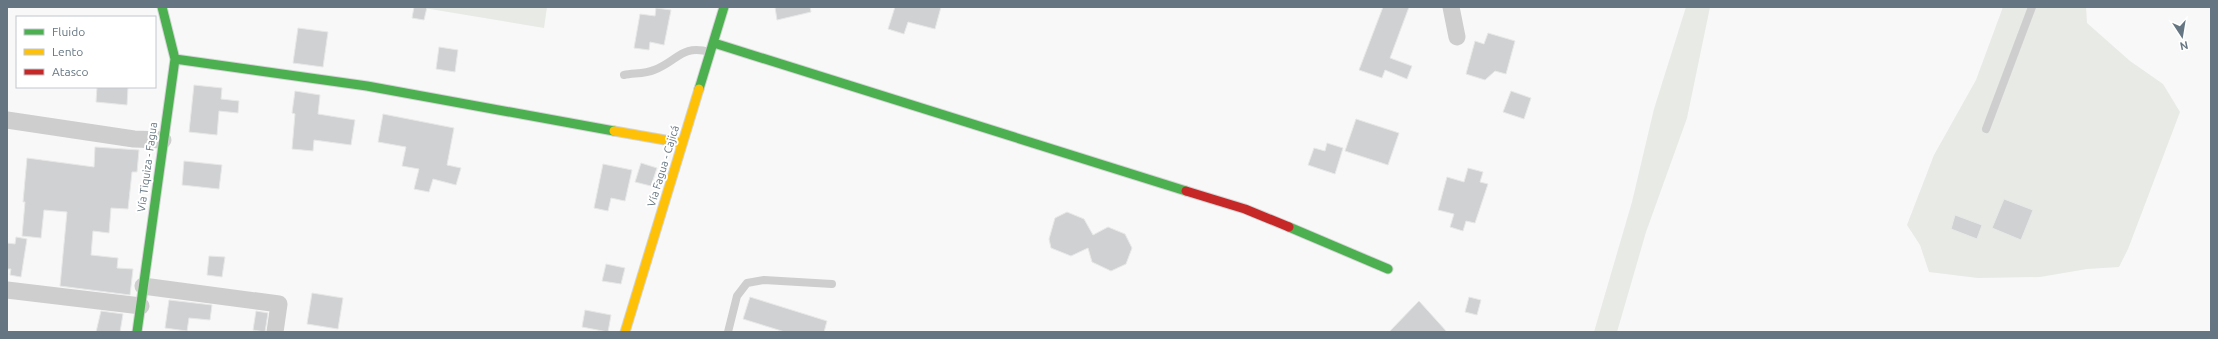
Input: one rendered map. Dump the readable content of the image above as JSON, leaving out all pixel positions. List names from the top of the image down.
{
  "streets": {
    "street": ["Vía Fagua - Cajicá", "Vía Tiquiza - Fagua"]
  },
  "legend": ["Fluido", "Lento", "Atasco"],
  "north": "bottom"
}
